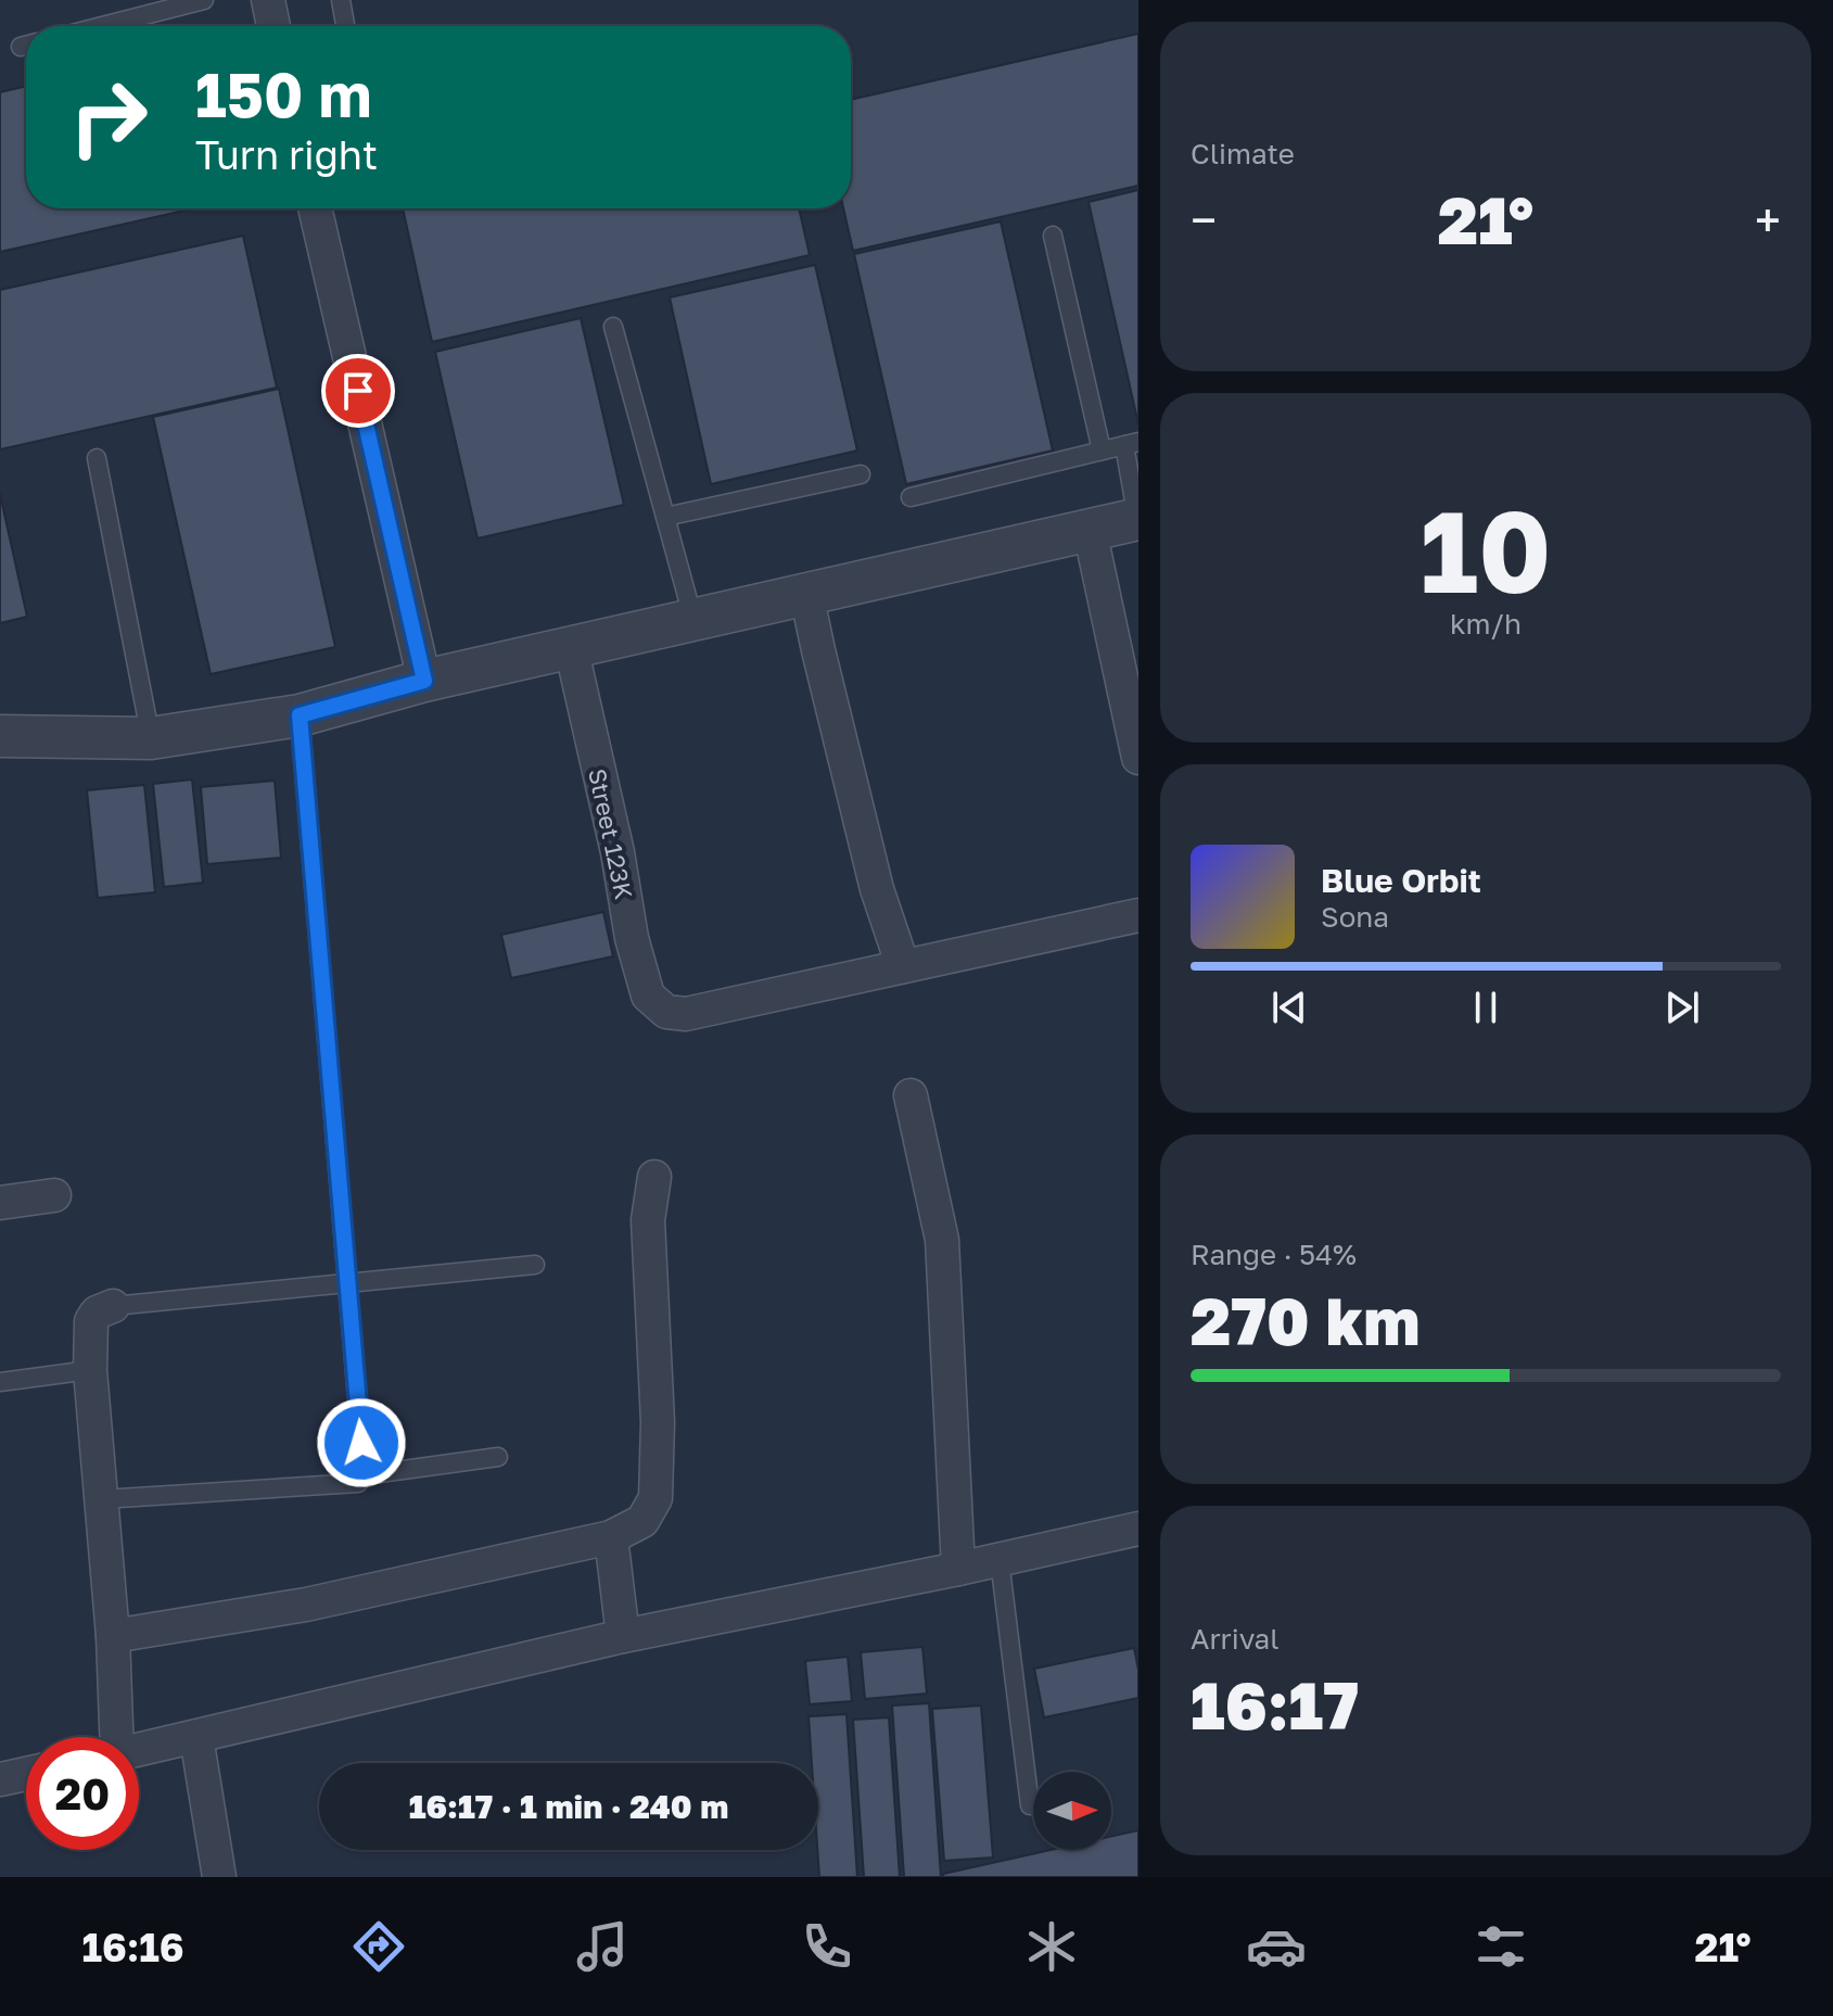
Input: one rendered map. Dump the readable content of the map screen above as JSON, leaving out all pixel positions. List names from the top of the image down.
{
  "streets": {
    "street": ["Street 123K"]
  },
  "north": "right",
  "page": {
    "tile": [
      "Climate",
      ["10", "km/h"],
      ["Range · 54%", "270 km"],
      ["Arrival", "16:17"]
    ],
    "turn": ["150 m", "Turn right"],
    "heat": ["−", "21°", "+"],
    "song": ["Blue Orbit", "Sona"],
    "limit": "20",
    "trip": "16:17 · 1 min · 240 m",
    "tabs": ["16:16", "21°"]
  }
}
